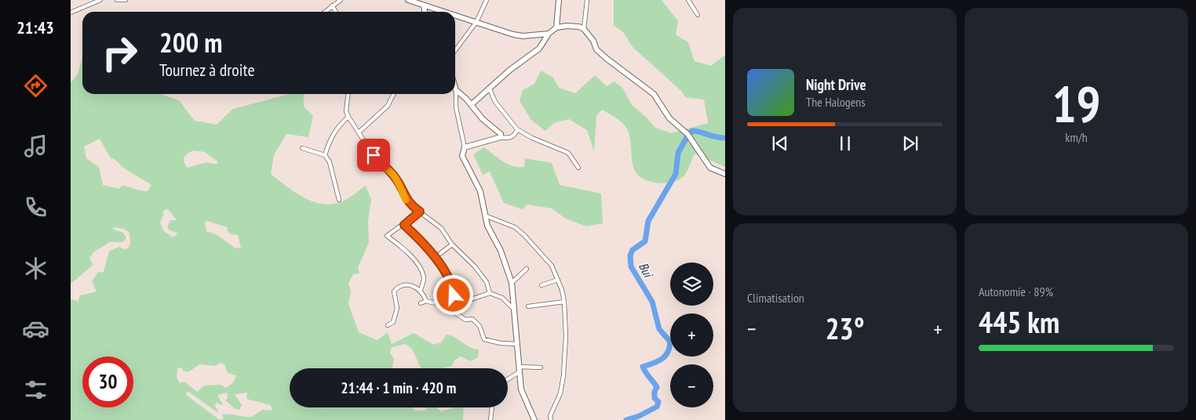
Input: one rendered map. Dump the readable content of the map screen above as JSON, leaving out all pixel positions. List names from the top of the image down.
{
  "water": ["Bui"],
  "page": {
    "tabs": "21:43",
    "tile": [
      ["19", "km/h"],
      "Climatisation",
      ["Autonomie · 89%", "445 km"]
    ],
    "turn": ["200 m", "Tournez à droite"],
    "song": ["Night Drive", "The Halogens"],
    "map_buttons": ["+", "−"],
    "heat": ["−", "23°", "+"],
    "limit": "30",
    "trip": "21:44 · 1 min · 420 m"
  }
}
